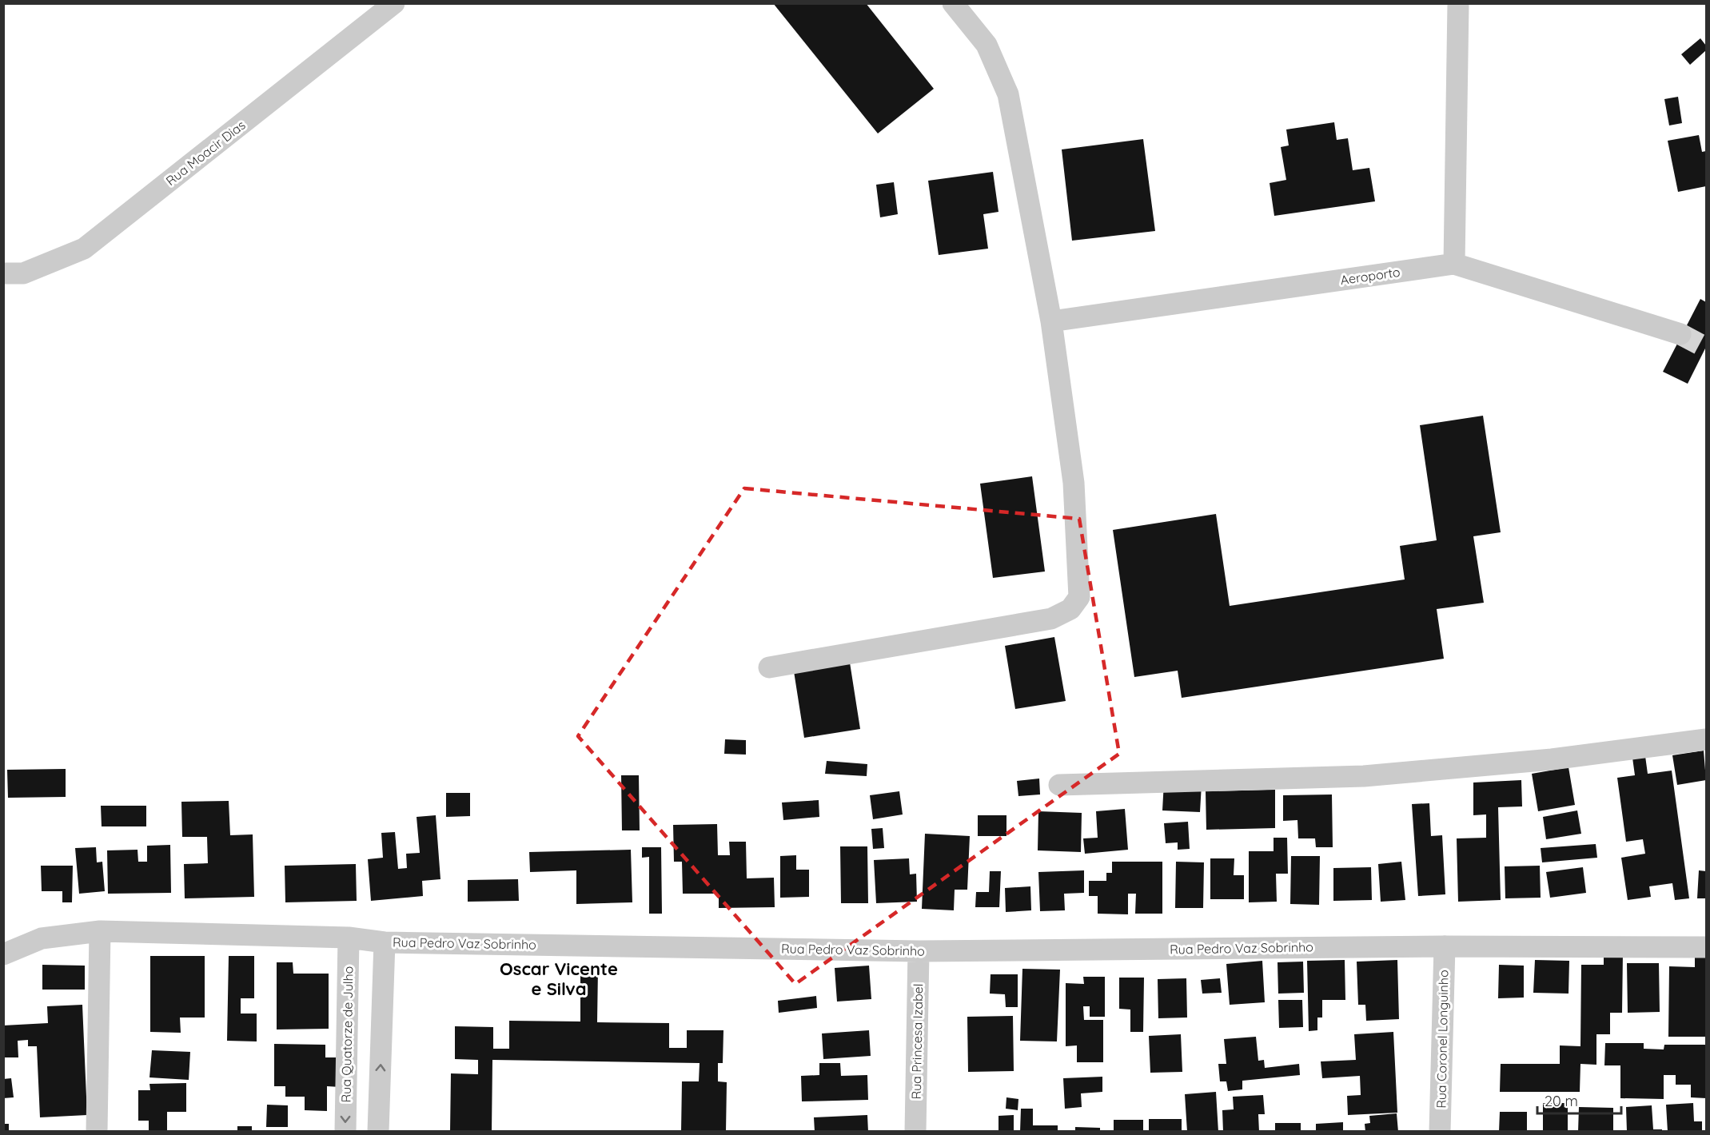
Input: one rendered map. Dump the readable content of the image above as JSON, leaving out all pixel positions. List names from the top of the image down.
{
  "streets": {
    "street": [
      "Rua Moacir Dias",
      "Aeroporto",
      "Rua Pedro Vaz Sobrinho",
      "Rua Quatorze de Julho",
      "Rua Coronel Longuinho",
      "Rua Princesa Izabel"
    ]
  },
  "crossings": [
    ["Rua Pedro Vaz Sobrinho", "Rua Quatorze de Julho"],
    ["Rua Pedro Vaz Sobrinho", "Rua Coronel Longuinho"],
    ["Rua Pedro Vaz Sobrinho", "Rua Princesa Izabel"]
  ],
  "districts": ["Oscar Vicente e Silva"],
  "scale_bar": "20 m"
}
